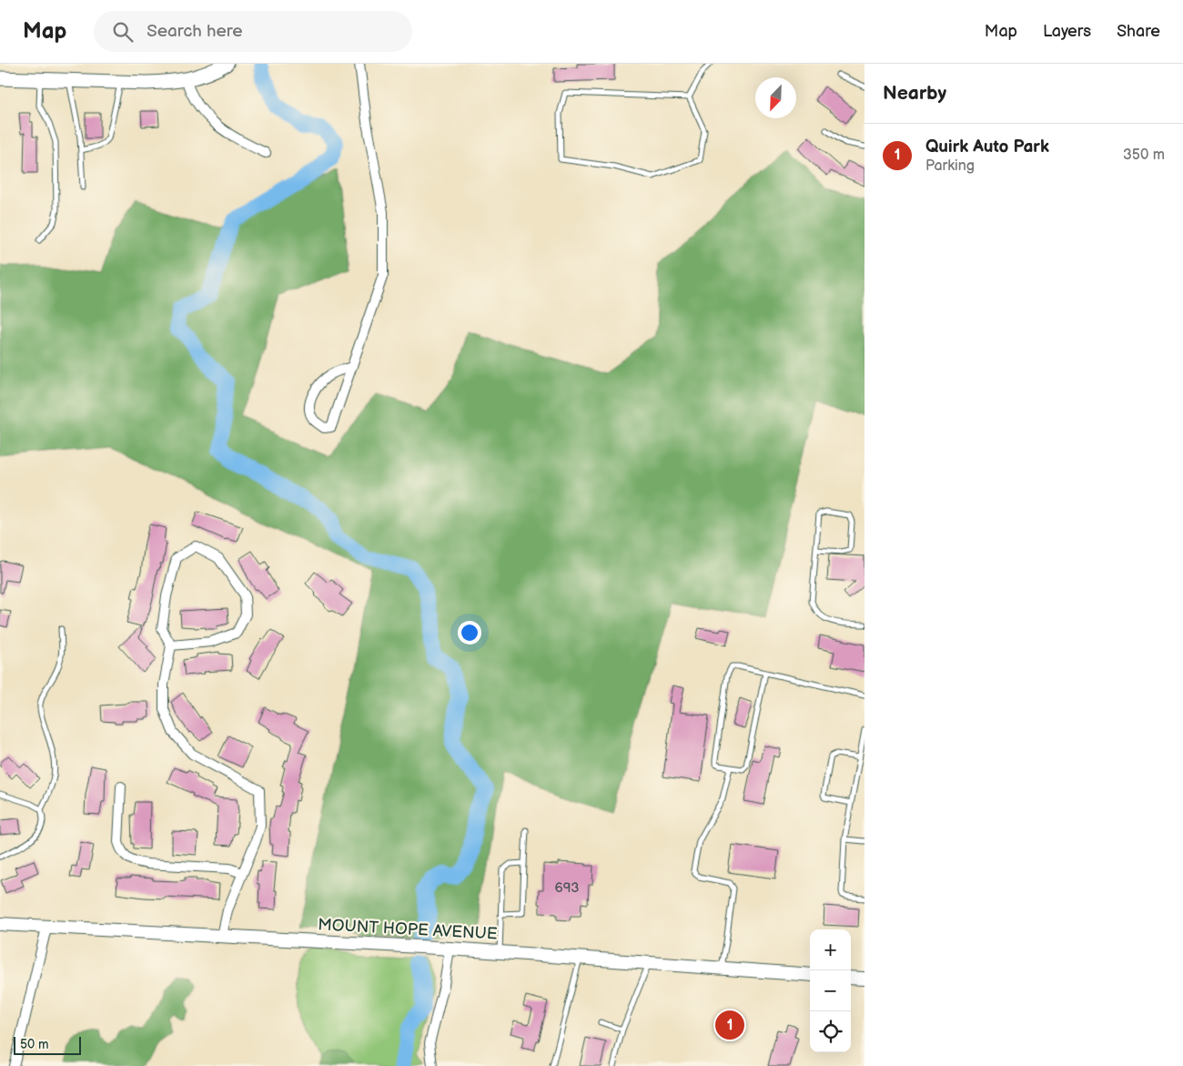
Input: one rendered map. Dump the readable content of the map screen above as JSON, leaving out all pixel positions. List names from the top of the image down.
{
  "streets": {
    "street": ["MOUNT HOPE AVENUE"]
  },
  "house_numbers": ["693"],
  "scale_bar": "50 m",
  "north": "bottom left",
  "page": {
    "header": "Map",
    "search": "Search here",
    "nav": ["Map", "Layers", "Share"],
    "heading": "Nearby",
    "list": [
      {
        "mark": "1",
        "name": "Quirk Auto Park",
        "note": "Parking",
        "value": "350 m"
      }
    ],
    "map_buttons": ["+", "−"],
    "pins": "1",
    "scale": "50 m"
  }
}
